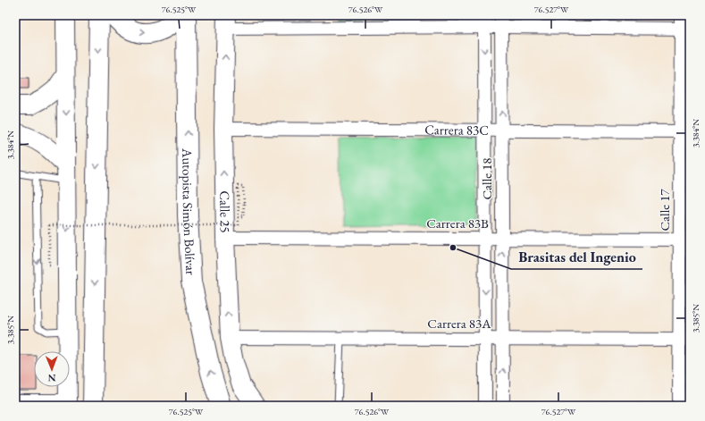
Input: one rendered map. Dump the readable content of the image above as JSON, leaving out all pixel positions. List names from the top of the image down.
{
  "streets": {
    "highway": ["Autopista Simón Bolívar"],
    "street": [
      "Carrera 83C",
      "Calle 18",
      "Calle 17",
      "Calle 25",
      "Carrera 83B",
      "Carrera 83A"
    ]
  },
  "crossings": [
    ["Carrera 83C", "Calle 18"],
    ["Carrera 83C", "Calle 17"],
    ["Carrera 83C", "Calle 25"],
    ["Calle 18", "Carrera 83B"],
    ["Calle 18", "Carrera 83A"],
    ["Calle 17", "Carrera 83B"],
    ["Calle 17", "Carrera 83A"],
    ["Calle 25", "Carrera 83B"],
    ["Calle 25", "Carrera 83A"]
  ],
  "places": ["Brasitas del Ingenio"],
  "north": "bottom",
  "coordinates": [
    "76.525°W",
    "76.526°W",
    "76.527°W",
    "3.384°N",
    "3.385°N"
  ]
}
